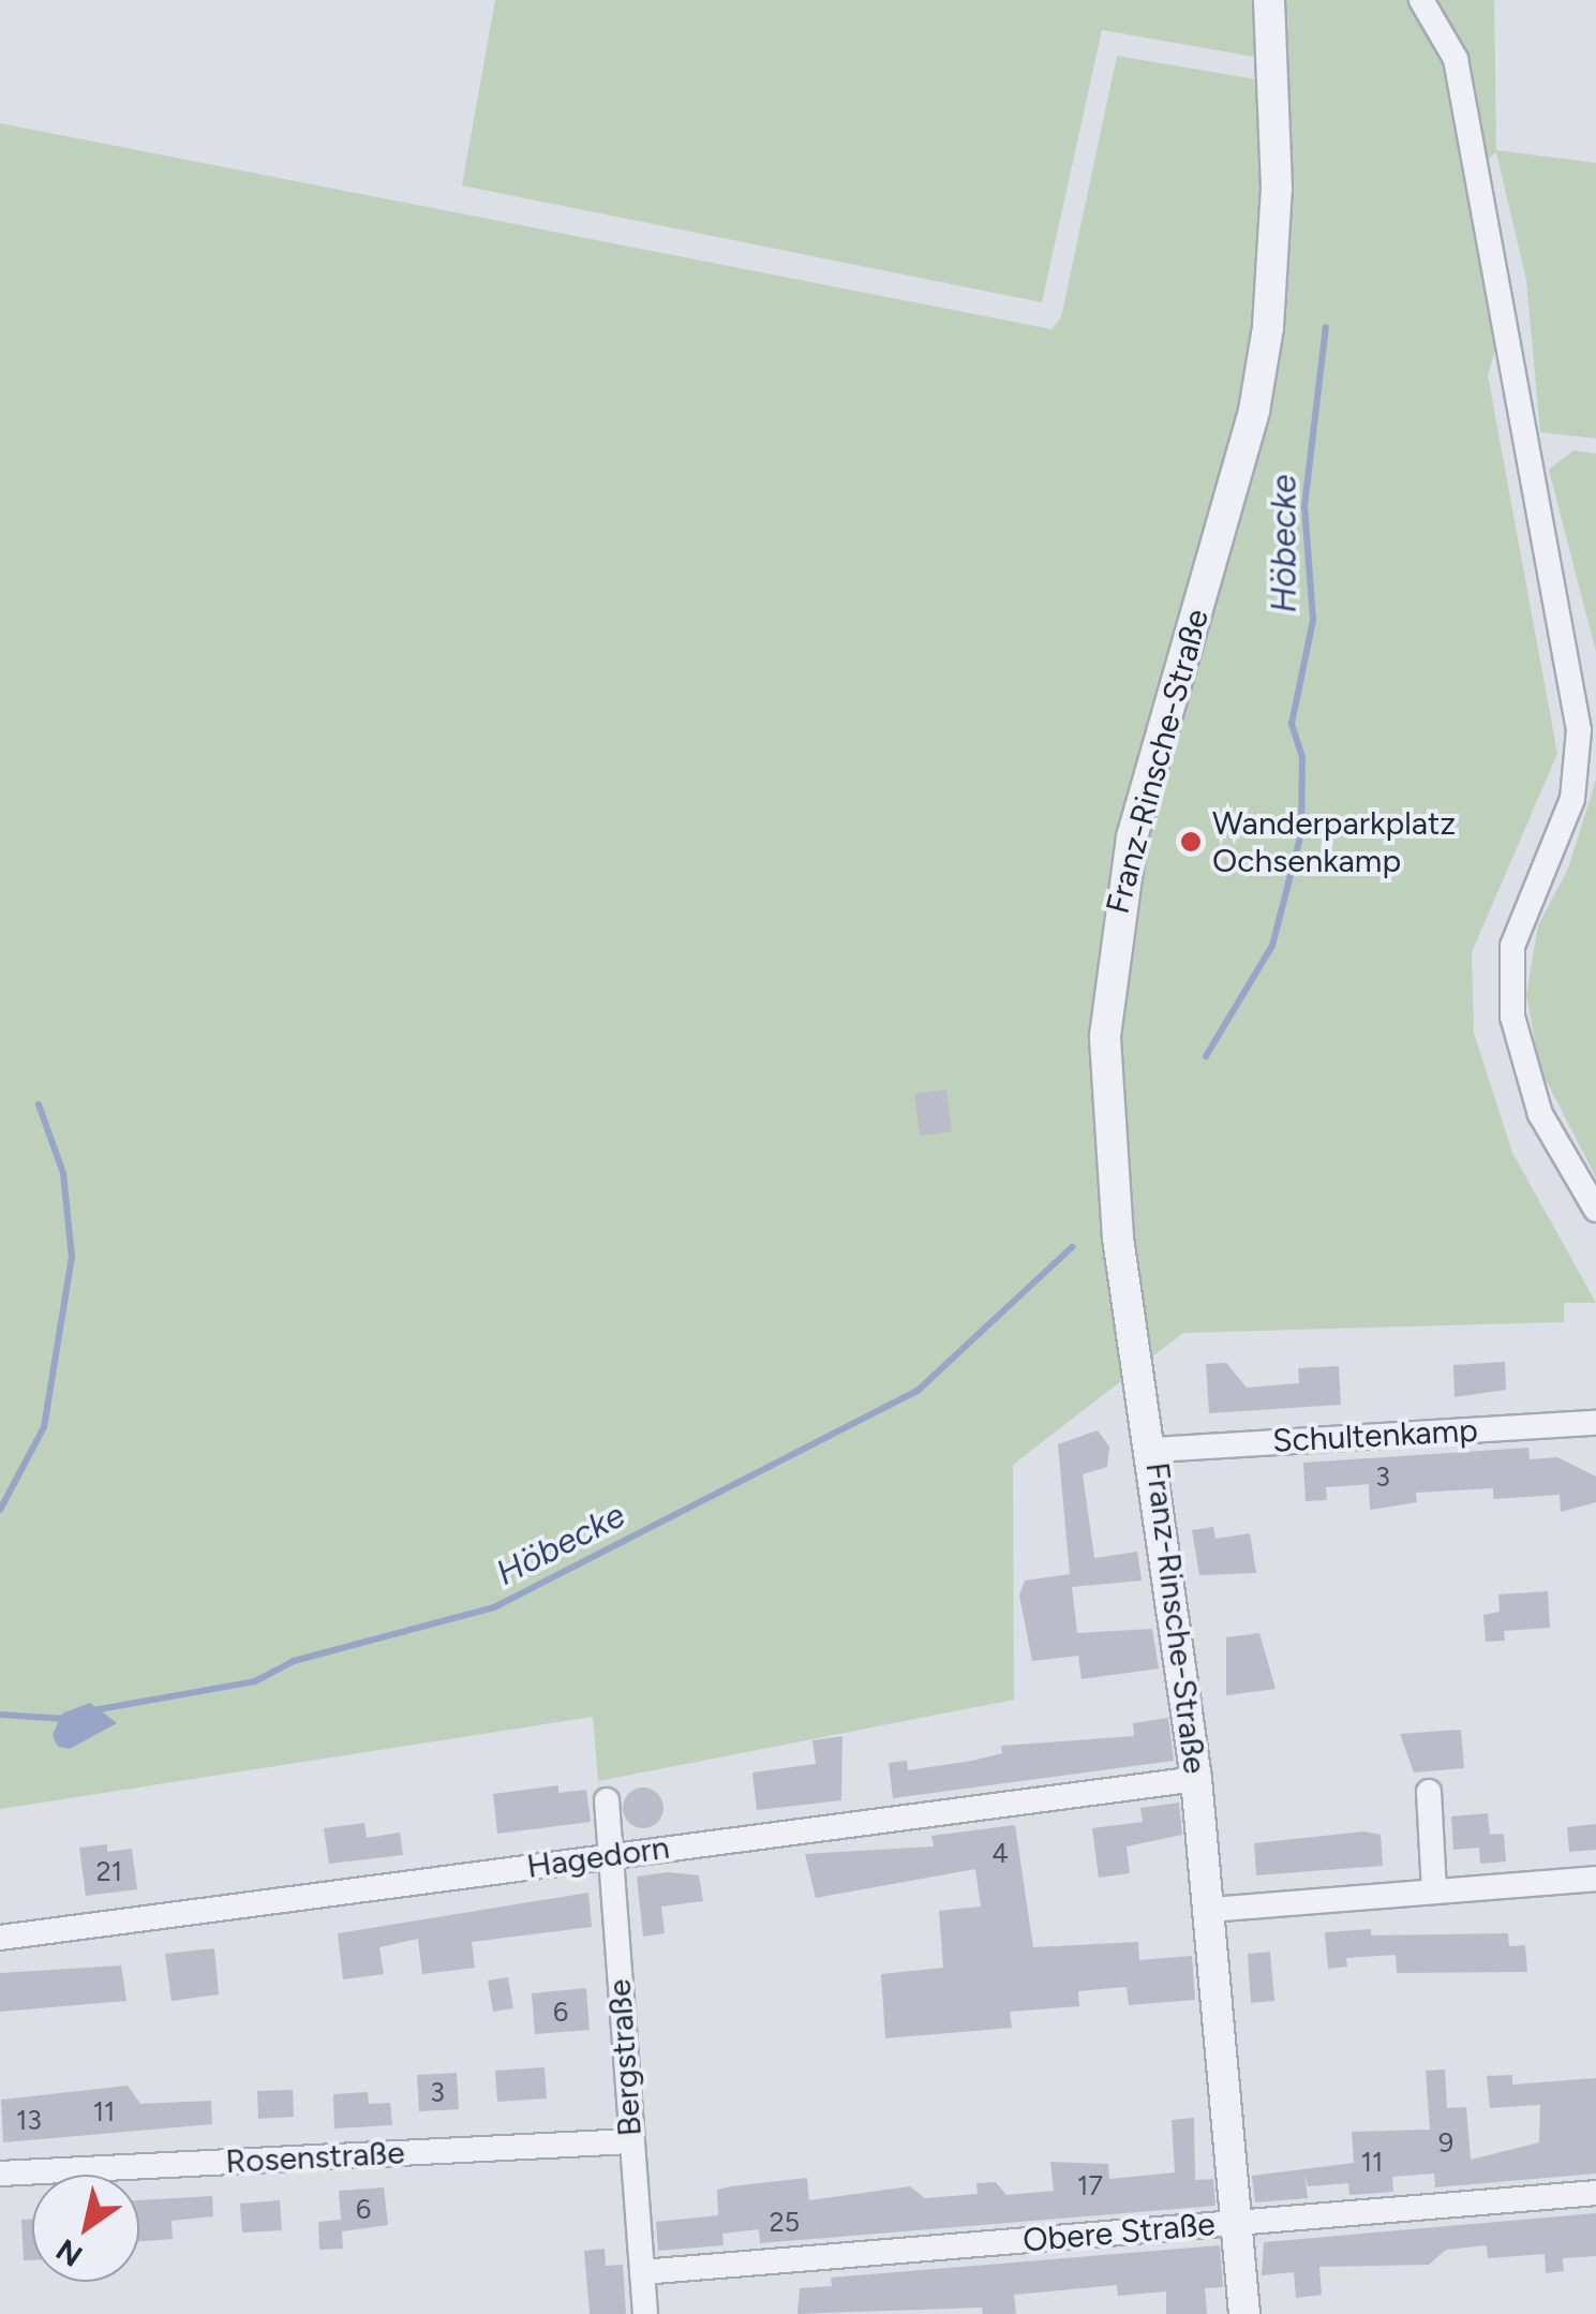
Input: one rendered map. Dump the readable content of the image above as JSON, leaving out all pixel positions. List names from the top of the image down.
{
  "streets": {
    "street": [
      "Franz-Rinsche-Straße",
      "Schultenkamp",
      "Hagedorn",
      "Bergstraße",
      "Rosenstraße",
      "Obere Straße"
    ]
  },
  "crossings": [
    ["Franz-Rinsche-Straße", "Schultenkamp"],
    ["Franz-Rinsche-Straße", "Hagedorn"],
    ["Franz-Rinsche-Straße", "Obere Straße"],
    ["Hagedorn", "Bergstraße"],
    ["Bergstraße", "Rosenstraße"],
    ["Bergstraße", "Obere Straße"]
  ],
  "water": ["Höbecke"],
  "places": ["Wanderparkplatz Ochsenkamp"],
  "house_numbers": [
    "3",
    "4",
    "21",
    "6",
    "3",
    "11",
    "13",
    "9",
    "11",
    "17",
    "6",
    "25"
  ],
  "north": "bottom left"
}
